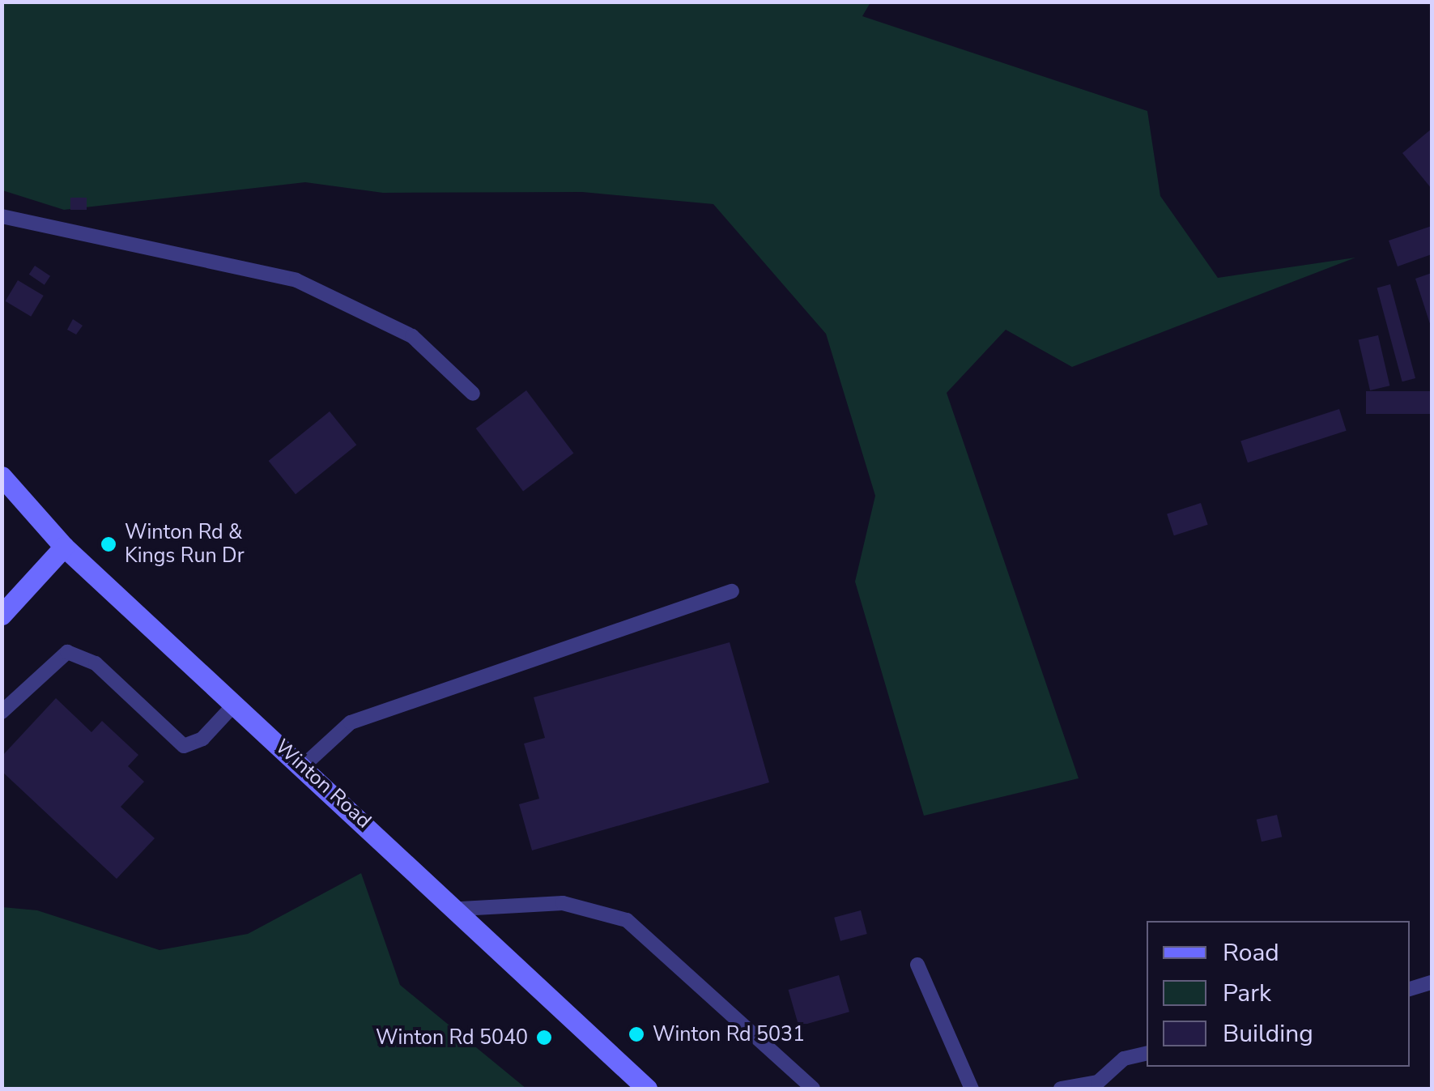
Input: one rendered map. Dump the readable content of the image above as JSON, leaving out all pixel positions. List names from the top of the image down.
{
  "streets": {
    "main road": ["Winton Road"]
  },
  "places": ["Winton Rd & Kings Run Dr", "Winton Rd 5031", "Winton Rd 5040"],
  "legend": ["Road", "Park", "Building"]
}
